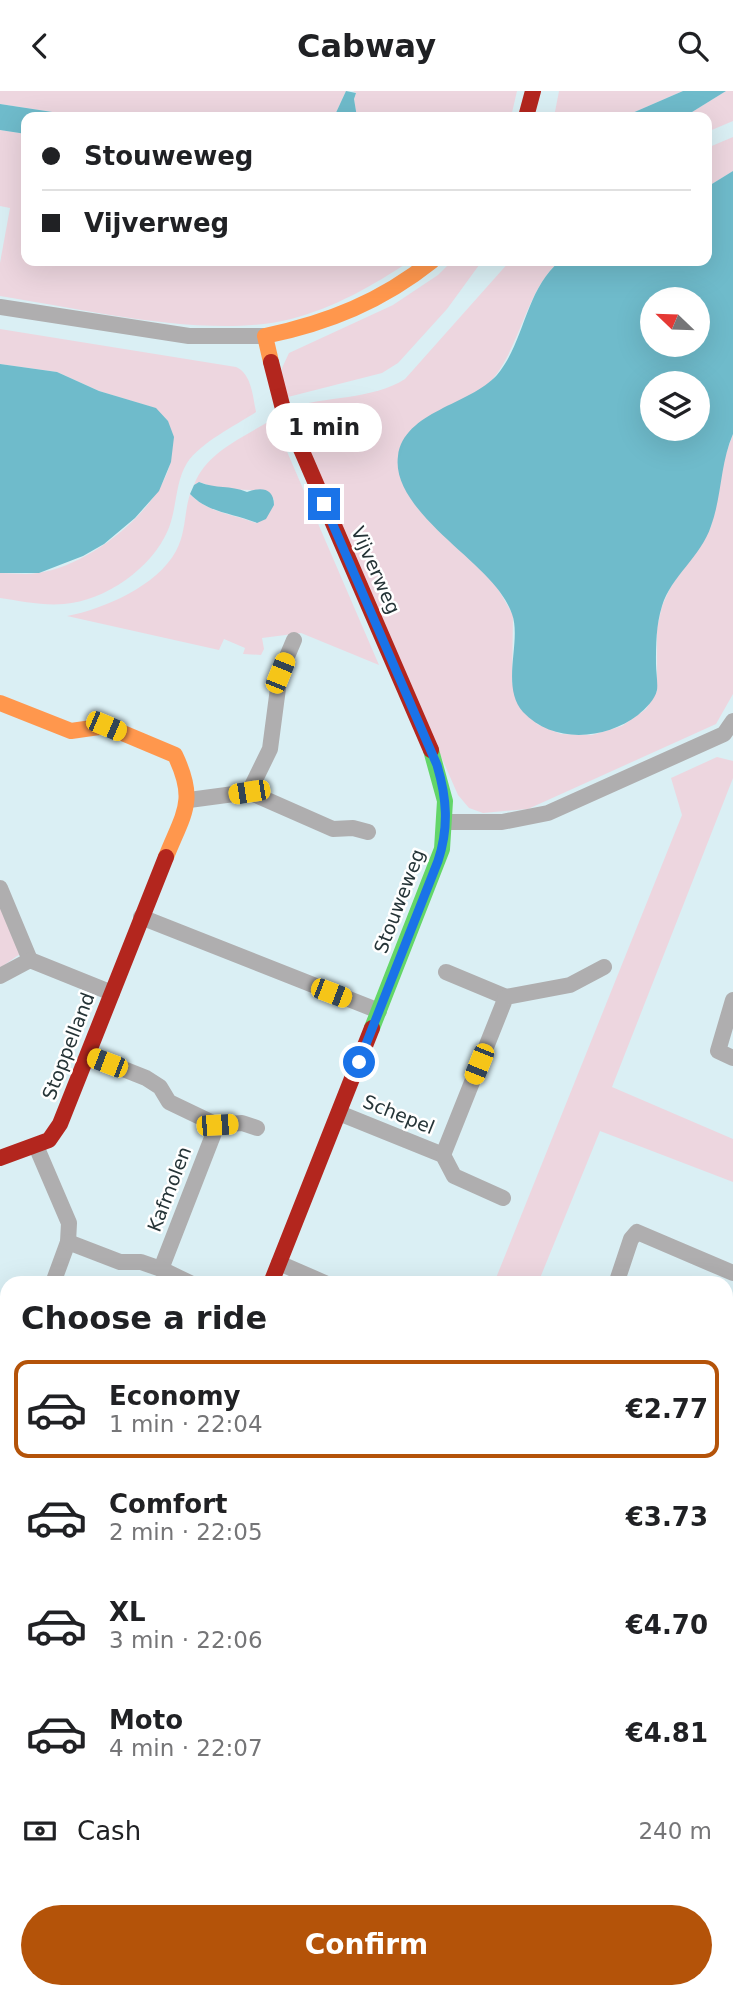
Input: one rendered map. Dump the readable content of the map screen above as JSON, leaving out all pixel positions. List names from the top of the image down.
{
  "streets": {
    "main road": ["Vijverweg", "Stouweweg", "Stoppelland"],
    "street": ["Schepel", "Kafmolen"]
  },
  "crossings": [
    ["Vijverweg", "Stouweweg"],
    ["Stouweweg", "Schepel"]
  ],
  "north": "top left",
  "page": {
    "header": "Cabway",
    "banner": ["Stouweweg", "Vijverweg"],
    "bubble": "1 min",
    "heading": "Choose a ride",
    "list": [
      {
        "name": "Economy",
        "note": "1 min · 22:04",
        "value": "€2.77"
      },
      {
        "name": "Comfort",
        "note": "2 min · 22:05",
        "value": "€3.73"
      },
      {
        "name": "XL",
        "note": "3 min · 22:06",
        "value": "€4.70"
      },
      {
        "name": "Moto",
        "note": "4 min · 22:07",
        "value": "€4.81"
      }
    ],
    "pay": ["Cash", "240 m"],
    "buttons": "Confirm"
  }
}
